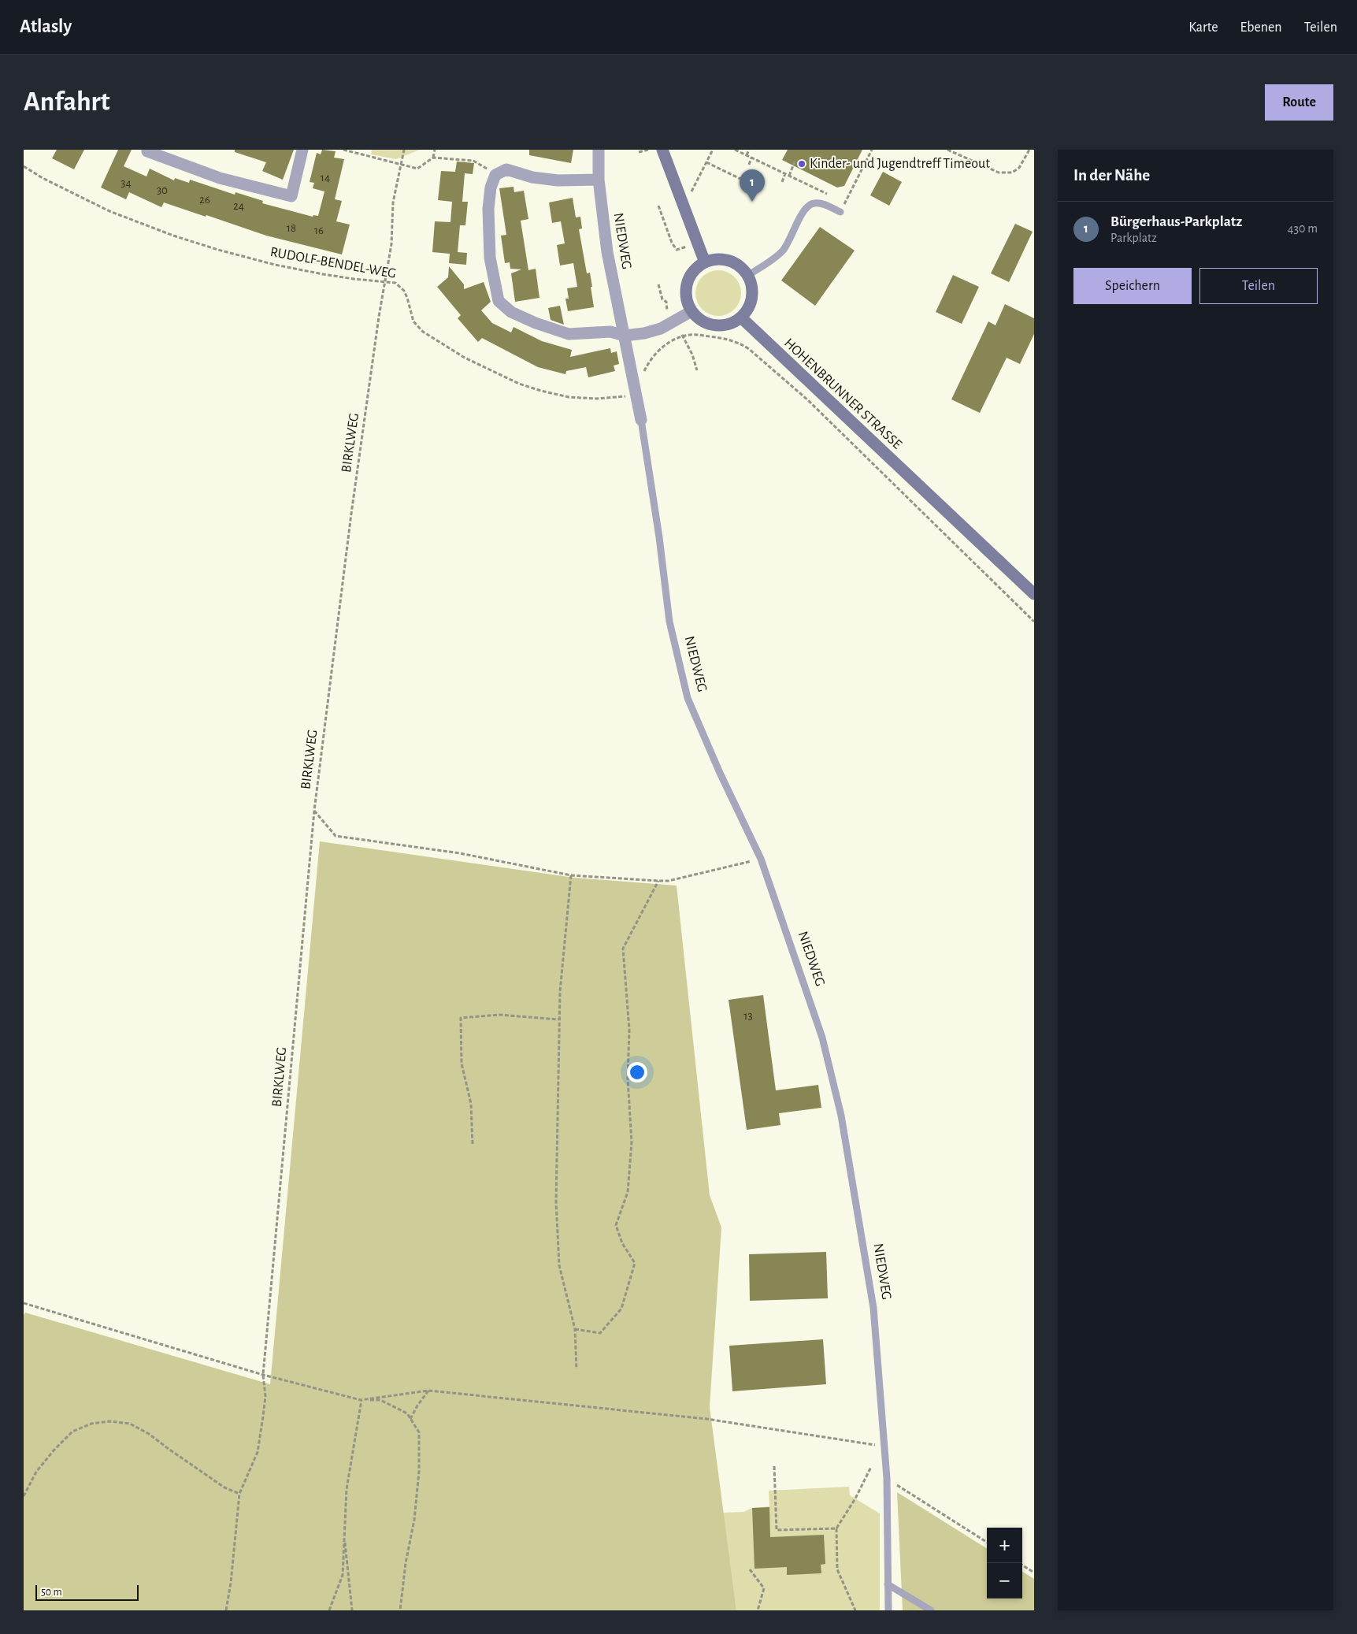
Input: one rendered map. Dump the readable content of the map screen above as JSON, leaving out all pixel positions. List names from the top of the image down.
{
  "streets": {
    "main road": ["HOHENBRUNNER STRASSE"],
    "street": ["NIEDWEG"],
    "path": ["RUDOLF-BENDEL-WEG", "BIRKLWEG"]
  },
  "crossings": [
    ["NIEDWEG", "RUDOLF-BENDEL-WEG"],
    ["RUDOLF-BENDEL-WEG", "BIRKLWEG"]
  ],
  "places": ["Kinder- und Jugendtreff Timeout"],
  "house_numbers": [
    "14",
    "34",
    "30",
    "26",
    "24",
    "18",
    "16",
    "13"
  ],
  "scale_bar": "50 m",
  "page": {
    "header": "Atlasly",
    "nav": ["Karte", "Ebenen", "Teilen"],
    "buttons": [
      "Route",
      ["Speichern", "Teilen"]
    ],
    "title": "Anfahrt",
    "heading": "In der Nähe",
    "pins": "1",
    "list": [
      {
        "mark": "1",
        "name": "Bürgerhaus-Parkplatz",
        "note": "Parkplatz",
        "value": "430 m"
      }
    ],
    "map_buttons": ["+", "−"],
    "scale": "50 m"
  }
}
